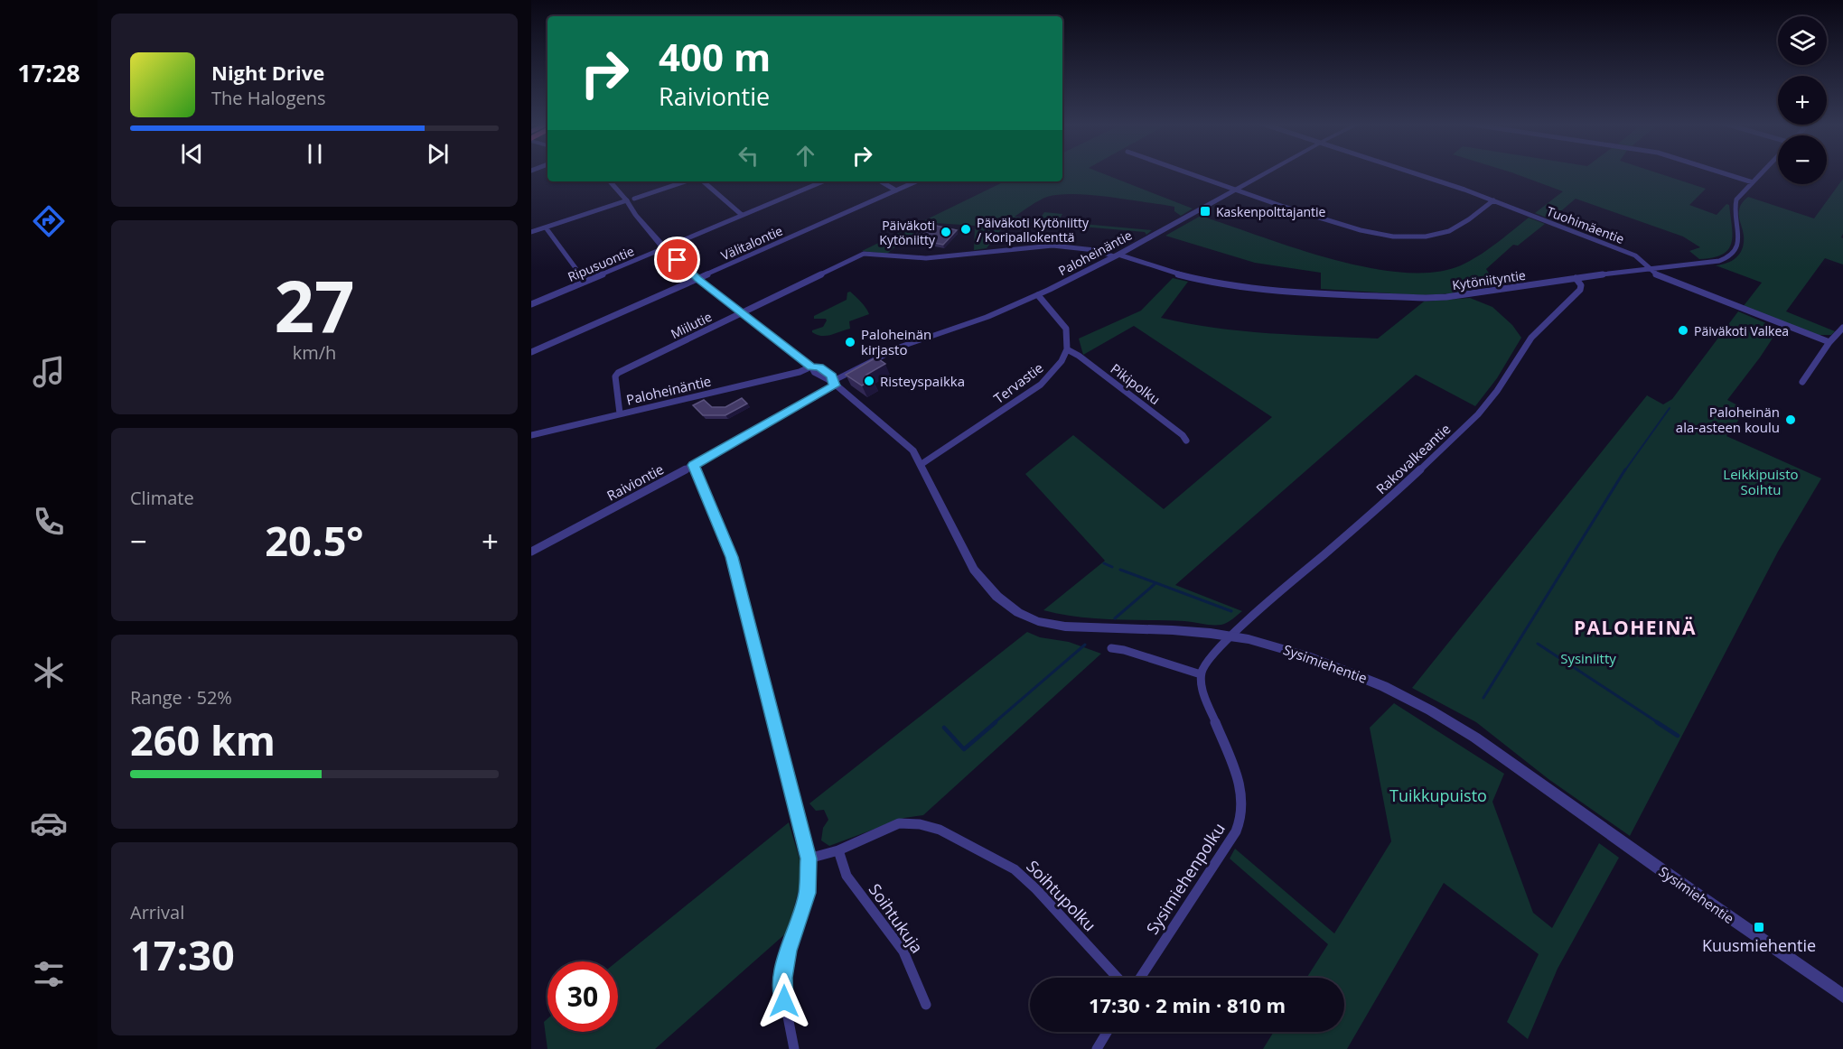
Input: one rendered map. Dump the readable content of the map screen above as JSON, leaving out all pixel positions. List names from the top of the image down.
{
  "streets": {
    "street": [
      "Tuohimäentie",
      "Välitalontie",
      "Paloheinäntie",
      "Ripusuontie",
      "Kytöniityntie",
      "Miilutie",
      "Tervastie",
      "Pikipolku",
      "Rakovalkeantie",
      "Raiviontie",
      "Sysimiehentie",
      "Sysimiehenpolku",
      "Soihtupolku",
      "Soihtukuja"
    ]
  },
  "crossings": [
    ["Tuohimäentie", "Kytöniityntie"],
    ["Välitalontie", "Sysimiehentie"],
    ["Paloheinäntie", "Kytöniityntie"],
    ["Paloheinäntie", "Miilutie"],
    ["Paloheinäntie", "Raiviontie"],
    ["Paloheinäntie", "Sysimiehentie"],
    ["Ripusuontie", "Sysimiehentie"],
    ["Kytöniityntie", "Miilutie"],
    ["Kytöniityntie", "Rakovalkeantie"],
    ["Miilutie", "Sysimiehentie"],
    ["Tervastie", "Pikipolku"],
    ["Tervastie", "Sysimiehentie"],
    ["Rakovalkeantie", "Sysimiehentie"],
    ["Raiviontie", "Sysimiehentie"],
    ["Soihtupolku", "Soihtukuja"]
  ],
  "districts": ["PALOHEINÄ"],
  "parks": ["Leikkipuisto Soihtu", "Sysiniitty", "Tuikkupuisto"],
  "places": {
    "transit": ["Kaskenpolttajantie", "Kuusmiehentie"],
    "other": [
      "Päiväkoti Kytöniitty / Koripallokenttä",
      "Päiväkoti Kytöniitty",
      "Päiväkoti Valkea",
      "Paloheinän kirjasto",
      "Risteyspaikka",
      "Paloheinän ala-asteen koulu"
    ]
  },
  "page": {
    "tabs": "17:28",
    "map_buttons": ["+", "−"],
    "turn": ["400 m", "Raiviontie"],
    "song": ["Night Drive", "The Halogens"],
    "tile": [
      ["27", "km/h"],
      "Climate",
      ["Range · 52%", "260 km"],
      ["Arrival", "17:30"]
    ],
    "heat": ["−", "20.5°", "+"],
    "limit": "30",
    "trip": "17:30 · 2 min · 810 m"
  }
}
